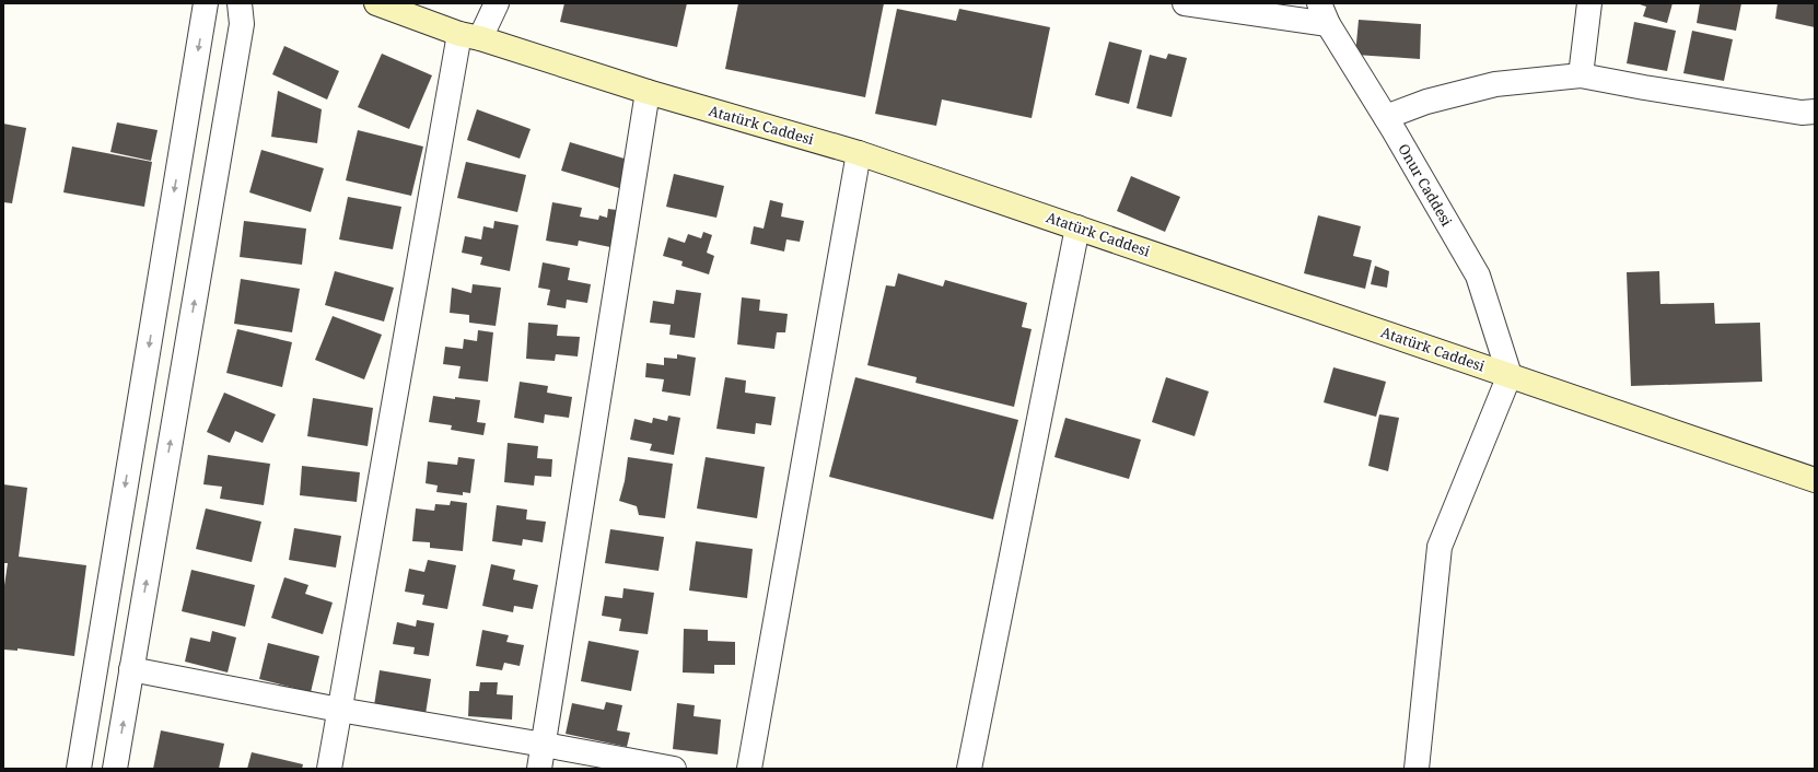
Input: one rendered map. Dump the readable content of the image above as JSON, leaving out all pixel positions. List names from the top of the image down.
{
  "streets": {
    "main road": ["Atatürk Caddesi"],
    "street": ["Onur Caddesi"]
  },
  "crossings": [
    ["Atatürk Caddesi", "Onur Caddesi"]
  ]
}
